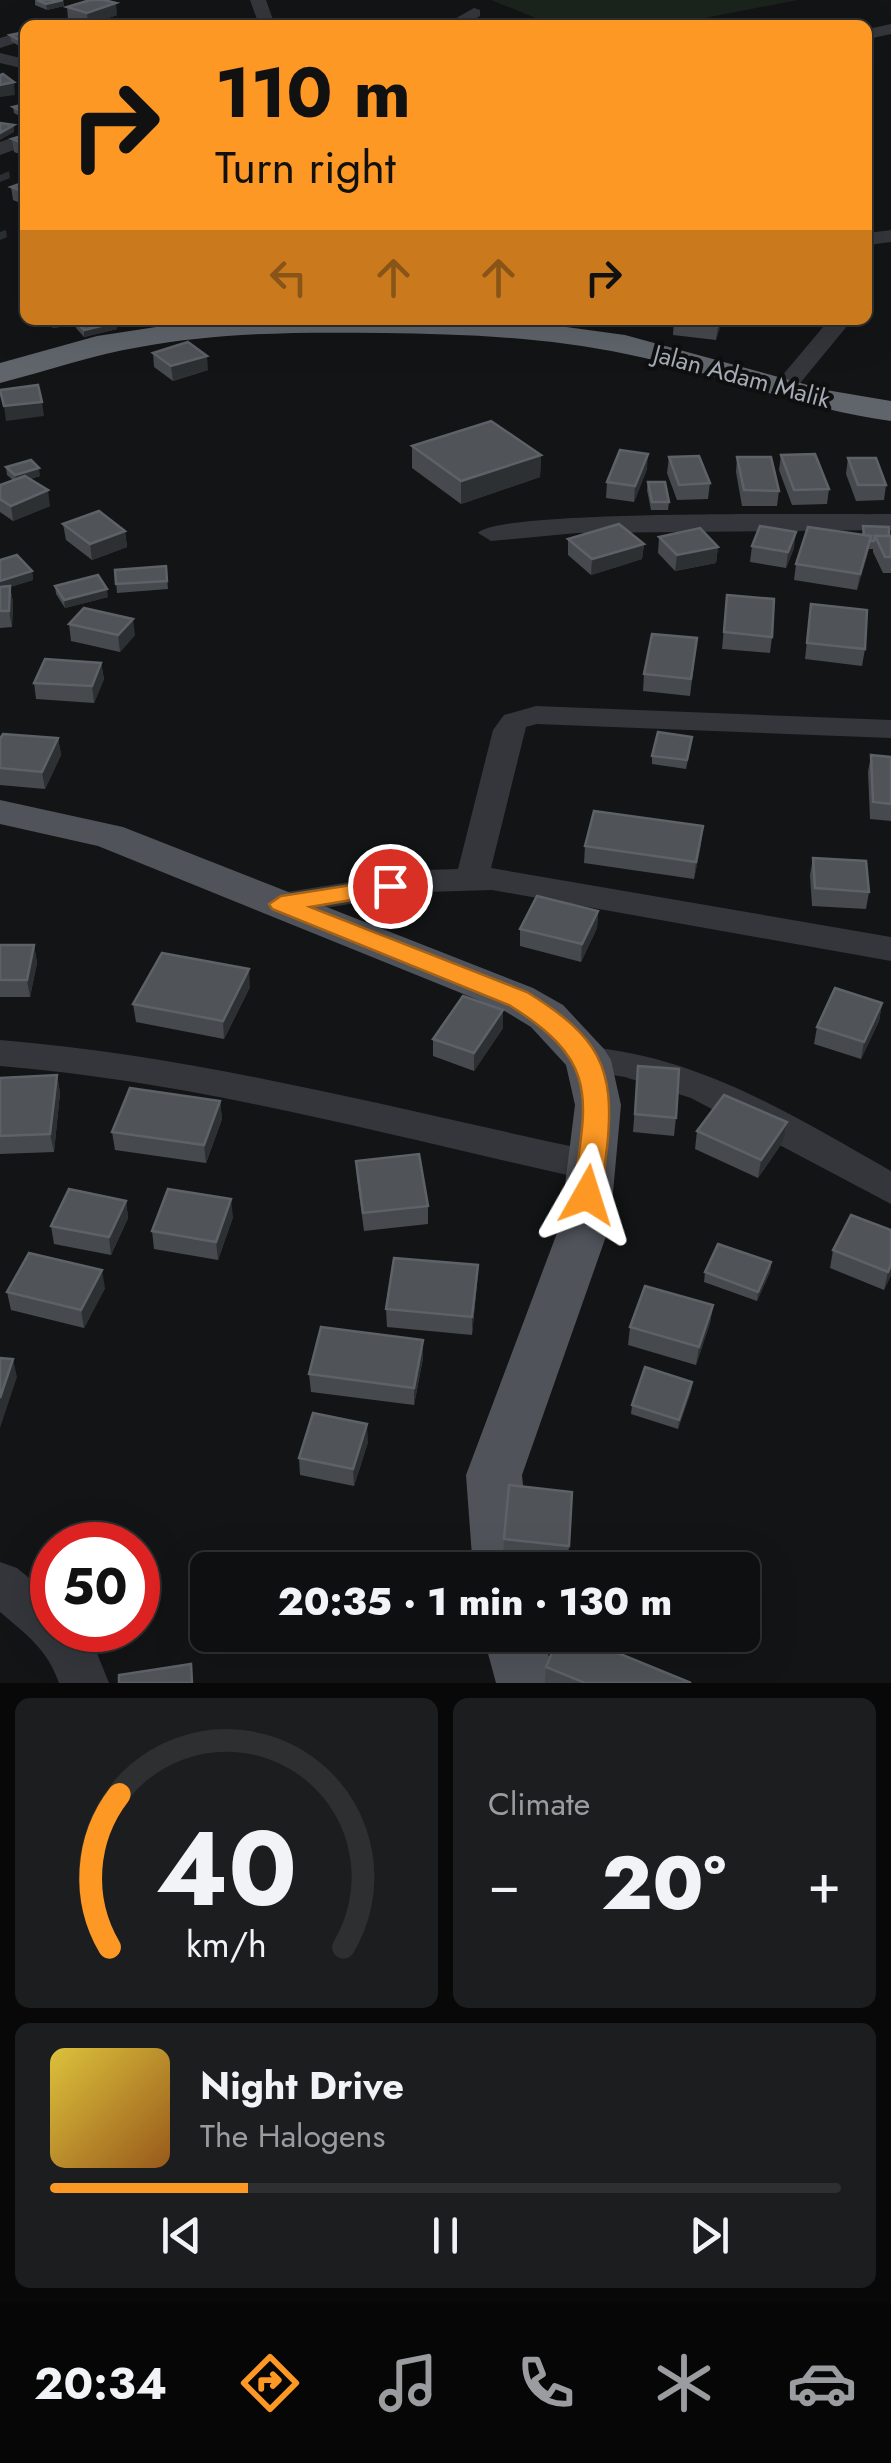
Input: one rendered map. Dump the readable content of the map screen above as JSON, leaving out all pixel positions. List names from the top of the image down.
{
  "streets": {
    "highway": ["Jalan Adam Malik"]
  },
  "page": {
    "turn": ["110 m", "Turn right"],
    "limit": "50",
    "trip": "20:35 · 1 min · 130 m",
    "tile": "Climate",
    "heat": ["−", "20°", "+"],
    "song": ["Night Drive", "The Halogens"],
    "tabs": "20:34",
    "gauge": ["40", "km/h"]
  }
}
